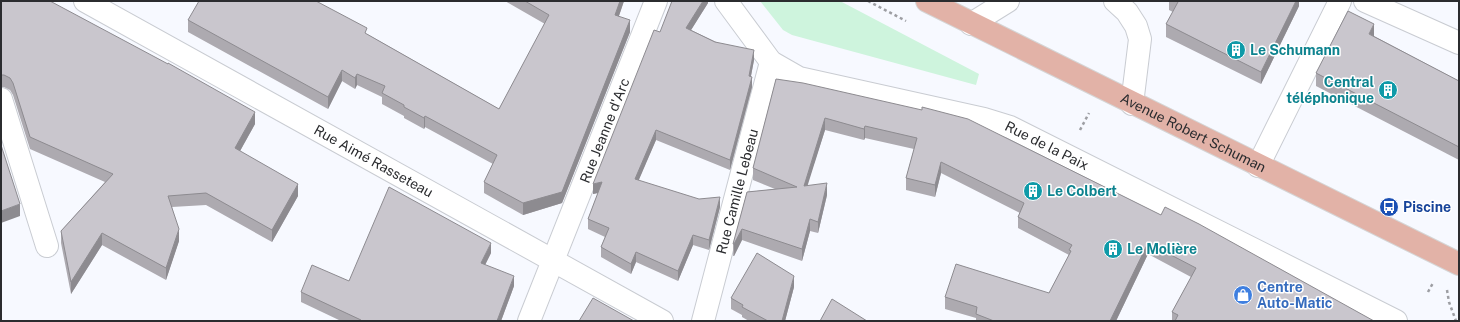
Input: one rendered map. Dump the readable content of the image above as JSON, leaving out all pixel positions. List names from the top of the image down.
{
  "streets": {
    "main road": ["Avenue Robert Schuman"],
    "street": [
      "Rue Jeanne d'Arc",
      "Rue de la Paix",
      "Rue Aimé Rasseteau",
      "Rue Camille Lebeau"
    ]
  },
  "crossings": [
    ["Rue Jeanne d'Arc", "Rue Aimé Rasseteau"],
    ["Rue de la Paix", "Rue Camille Lebeau"]
  ],
  "places": {
    "building": [
      "Le Schumann",
      "Central téléphonique",
      "Le Colbert",
      "Le Molière"
    ],
    "bus stop": ["Piscine"],
    "shop": ["Centre Auto-Matic"]
  }
}
